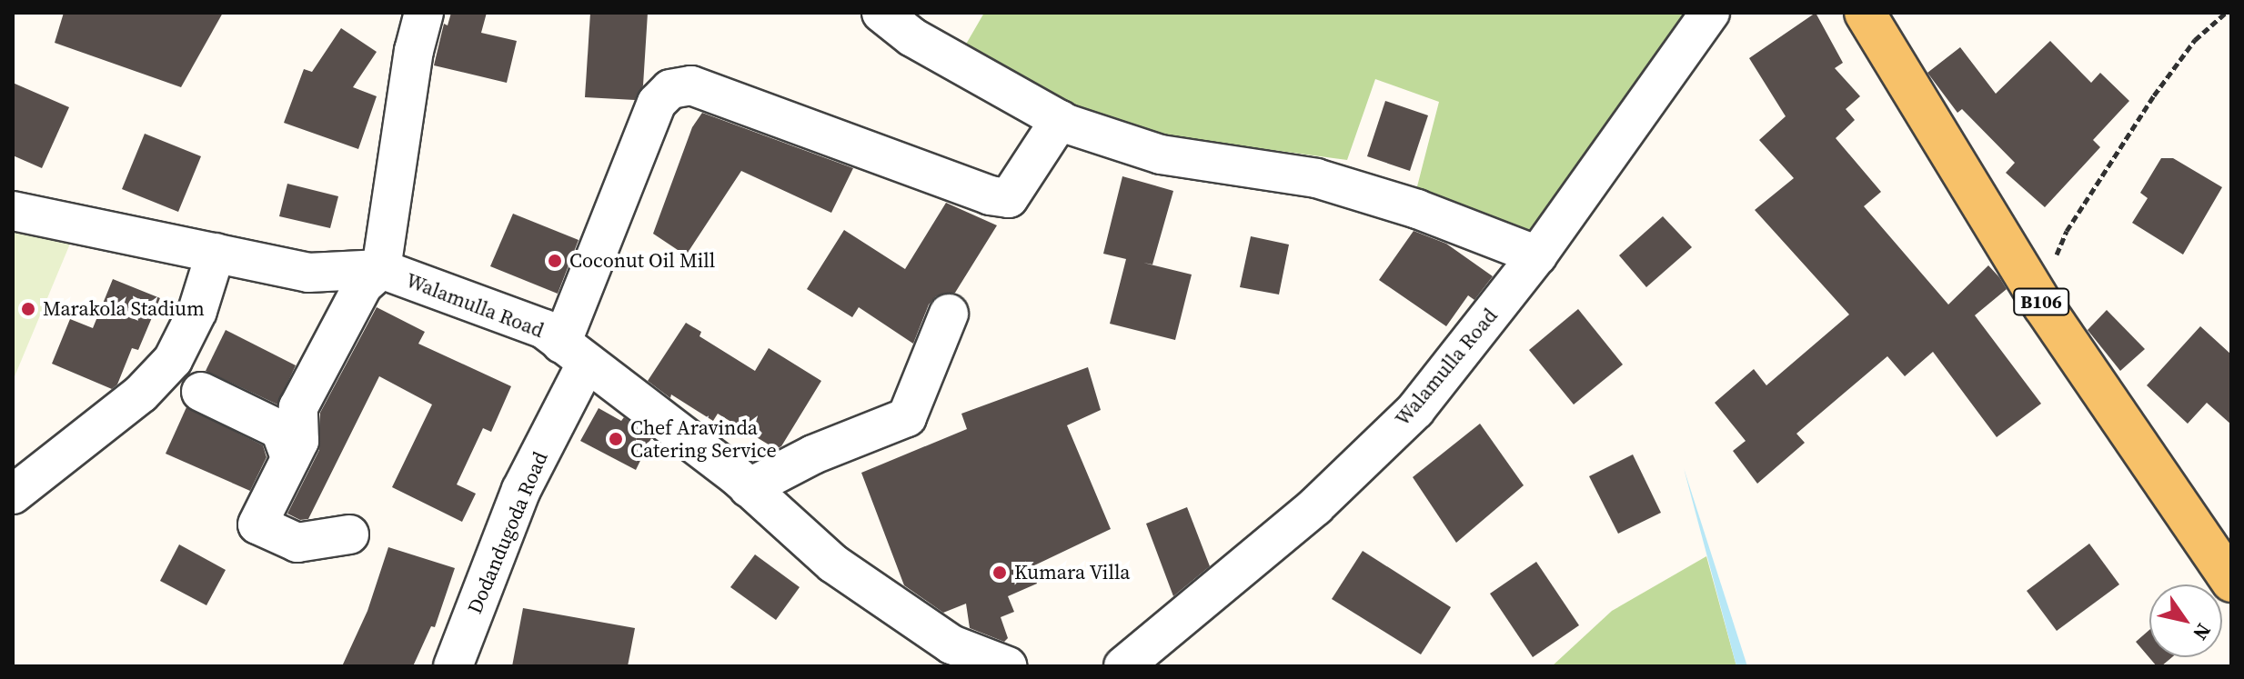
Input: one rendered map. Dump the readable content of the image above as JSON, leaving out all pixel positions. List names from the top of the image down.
{
  "streets": {
    "main road": ["B106"],
    "street": ["Walamulla Road", "Dodandugoda Road"]
  },
  "crossings": [
    ["Walamulla Road", "Dodandugoda Road"]
  ],
  "places": [
    "Coconut Oil Mill",
    "Marakola Stadium",
    "Chef Aravinda Catering Service",
    "Kumara Villa"
  ],
  "north": "bottom right"
}
